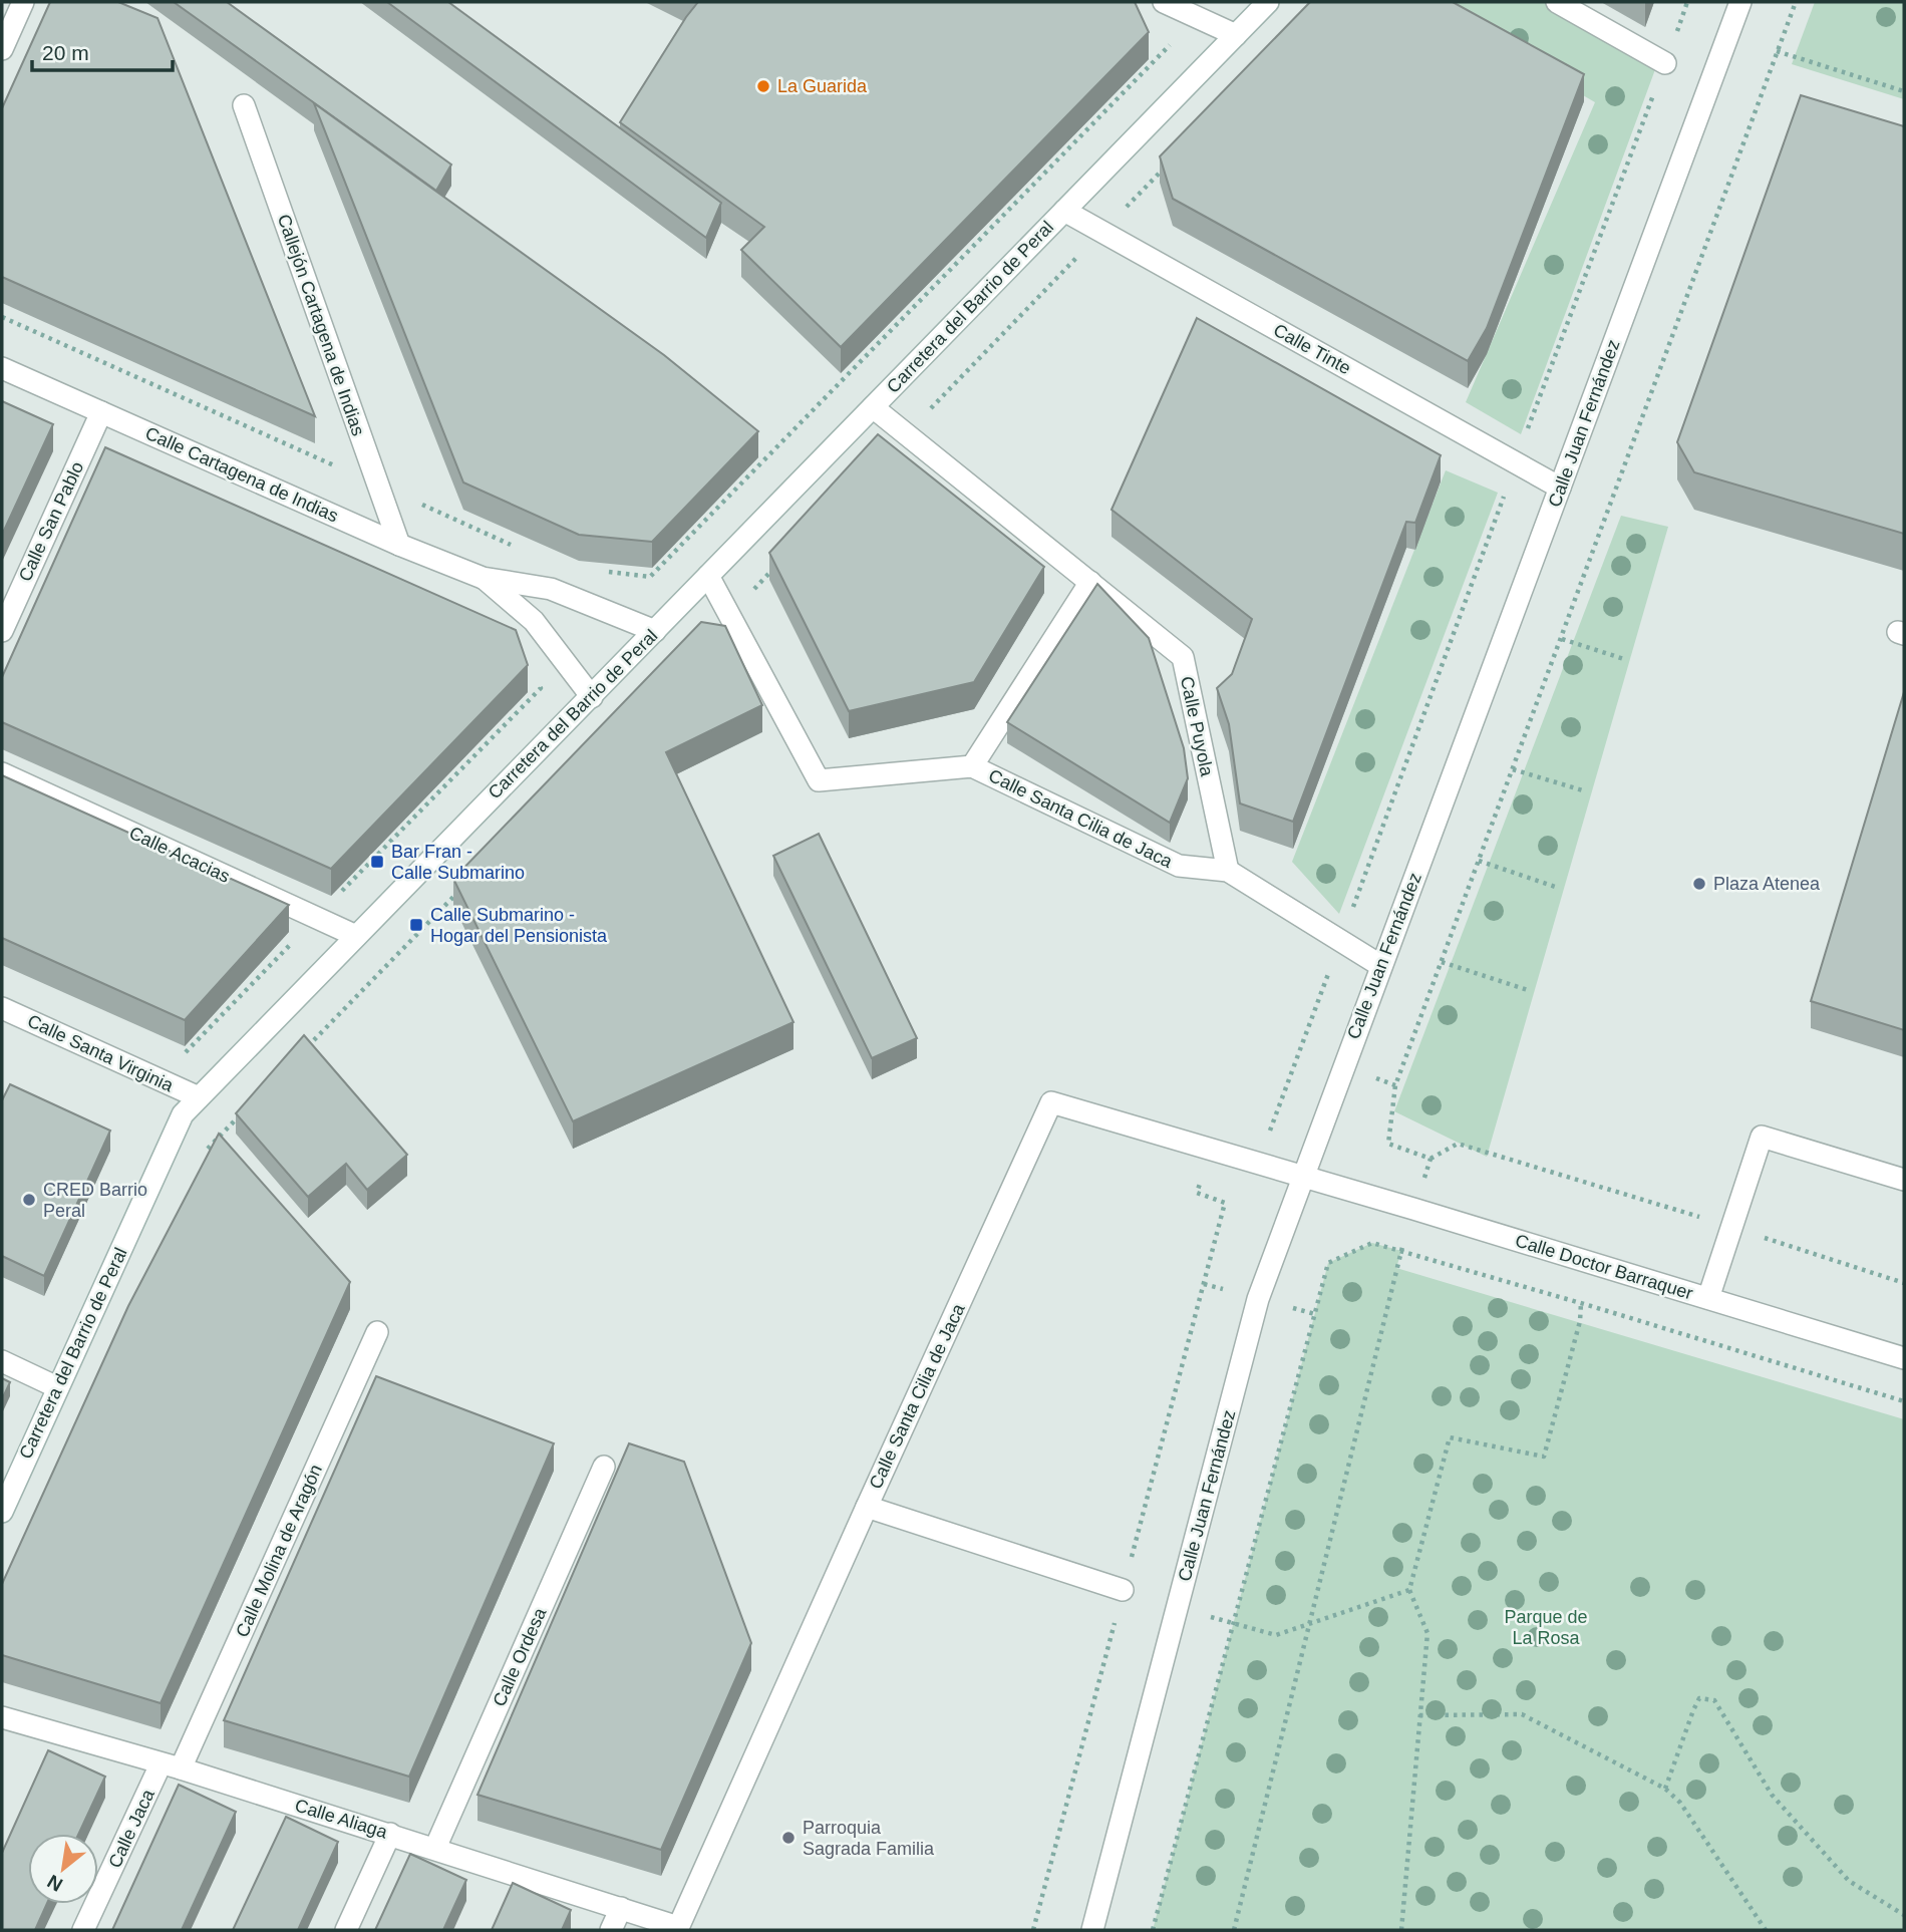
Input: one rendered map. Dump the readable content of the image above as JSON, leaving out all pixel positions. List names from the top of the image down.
{
  "streets": {
    "street": [
      "Carretera del Barrio de Peral",
      "Callejón Cartagena de Indias",
      "Calle Tinte",
      "Calle Juan Fernández",
      "Calle Cartagena de Indias",
      "Calle San Pablo",
      "Calle Puyola",
      "Calle Santa Cilia de Jaca",
      "Calle Acacias",
      "Calle Santa Virginia",
      "Calle Doctor Barraquer",
      "Calle Molina de Aragón",
      "Calle Ordesa",
      "Calle Aliaga",
      "Calle Jaca"
    ]
  },
  "crossings": [
    ["Carretera del Barrio de Peral", "Calle Tinte"],
    ["Carretera del Barrio de Peral", "Calle Cartagena de Indias"],
    ["Carretera del Barrio de Peral", "Calle Puyola"],
    ["Carretera del Barrio de Peral", "Calle Santa Cilia de Jaca"],
    ["Carretera del Barrio de Peral", "Calle Acacias"],
    ["Carretera del Barrio de Peral", "Calle Santa Virginia"],
    ["Callejón Cartagena de Indias", "Calle Cartagena de Indias"],
    ["Calle Tinte", "Calle Juan Fernández"],
    ["Calle Juan Fernández", "Calle Santa Cilia de Jaca"],
    ["Calle Juan Fernández", "Calle Doctor Barraquer"],
    ["Calle Cartagena de Indias", "Calle San Pablo"],
    ["Calle Puyola", "Calle Santa Cilia de Jaca"],
    ["Calle Santa Cilia de Jaca", "Calle Doctor Barraquer"],
    ["Calle Santa Cilia de Jaca", "Calle Aliaga"],
    ["Calle Molina de Aragón", "Calle Aliaga"],
    ["Calle Molina de Aragón", "Calle Jaca"],
    ["Calle Ordesa", "Calle Aliaga"],
    ["Calle Aliaga", "Calle Jaca"]
  ],
  "parks": ["Parque de La Rosa"],
  "places": {
    "other": [
      "La Guarida",
      "Plaza Atenea",
      "CRED Barrio Peral",
      "Parroquia Sagrada Familia"
    ],
    "transit": ["Bar Fran - Calle Submarino", "Calle Submarino - Hogar del Pensionista"]
  },
  "scale_bar": "20 m",
  "north": "bottom left"
}
